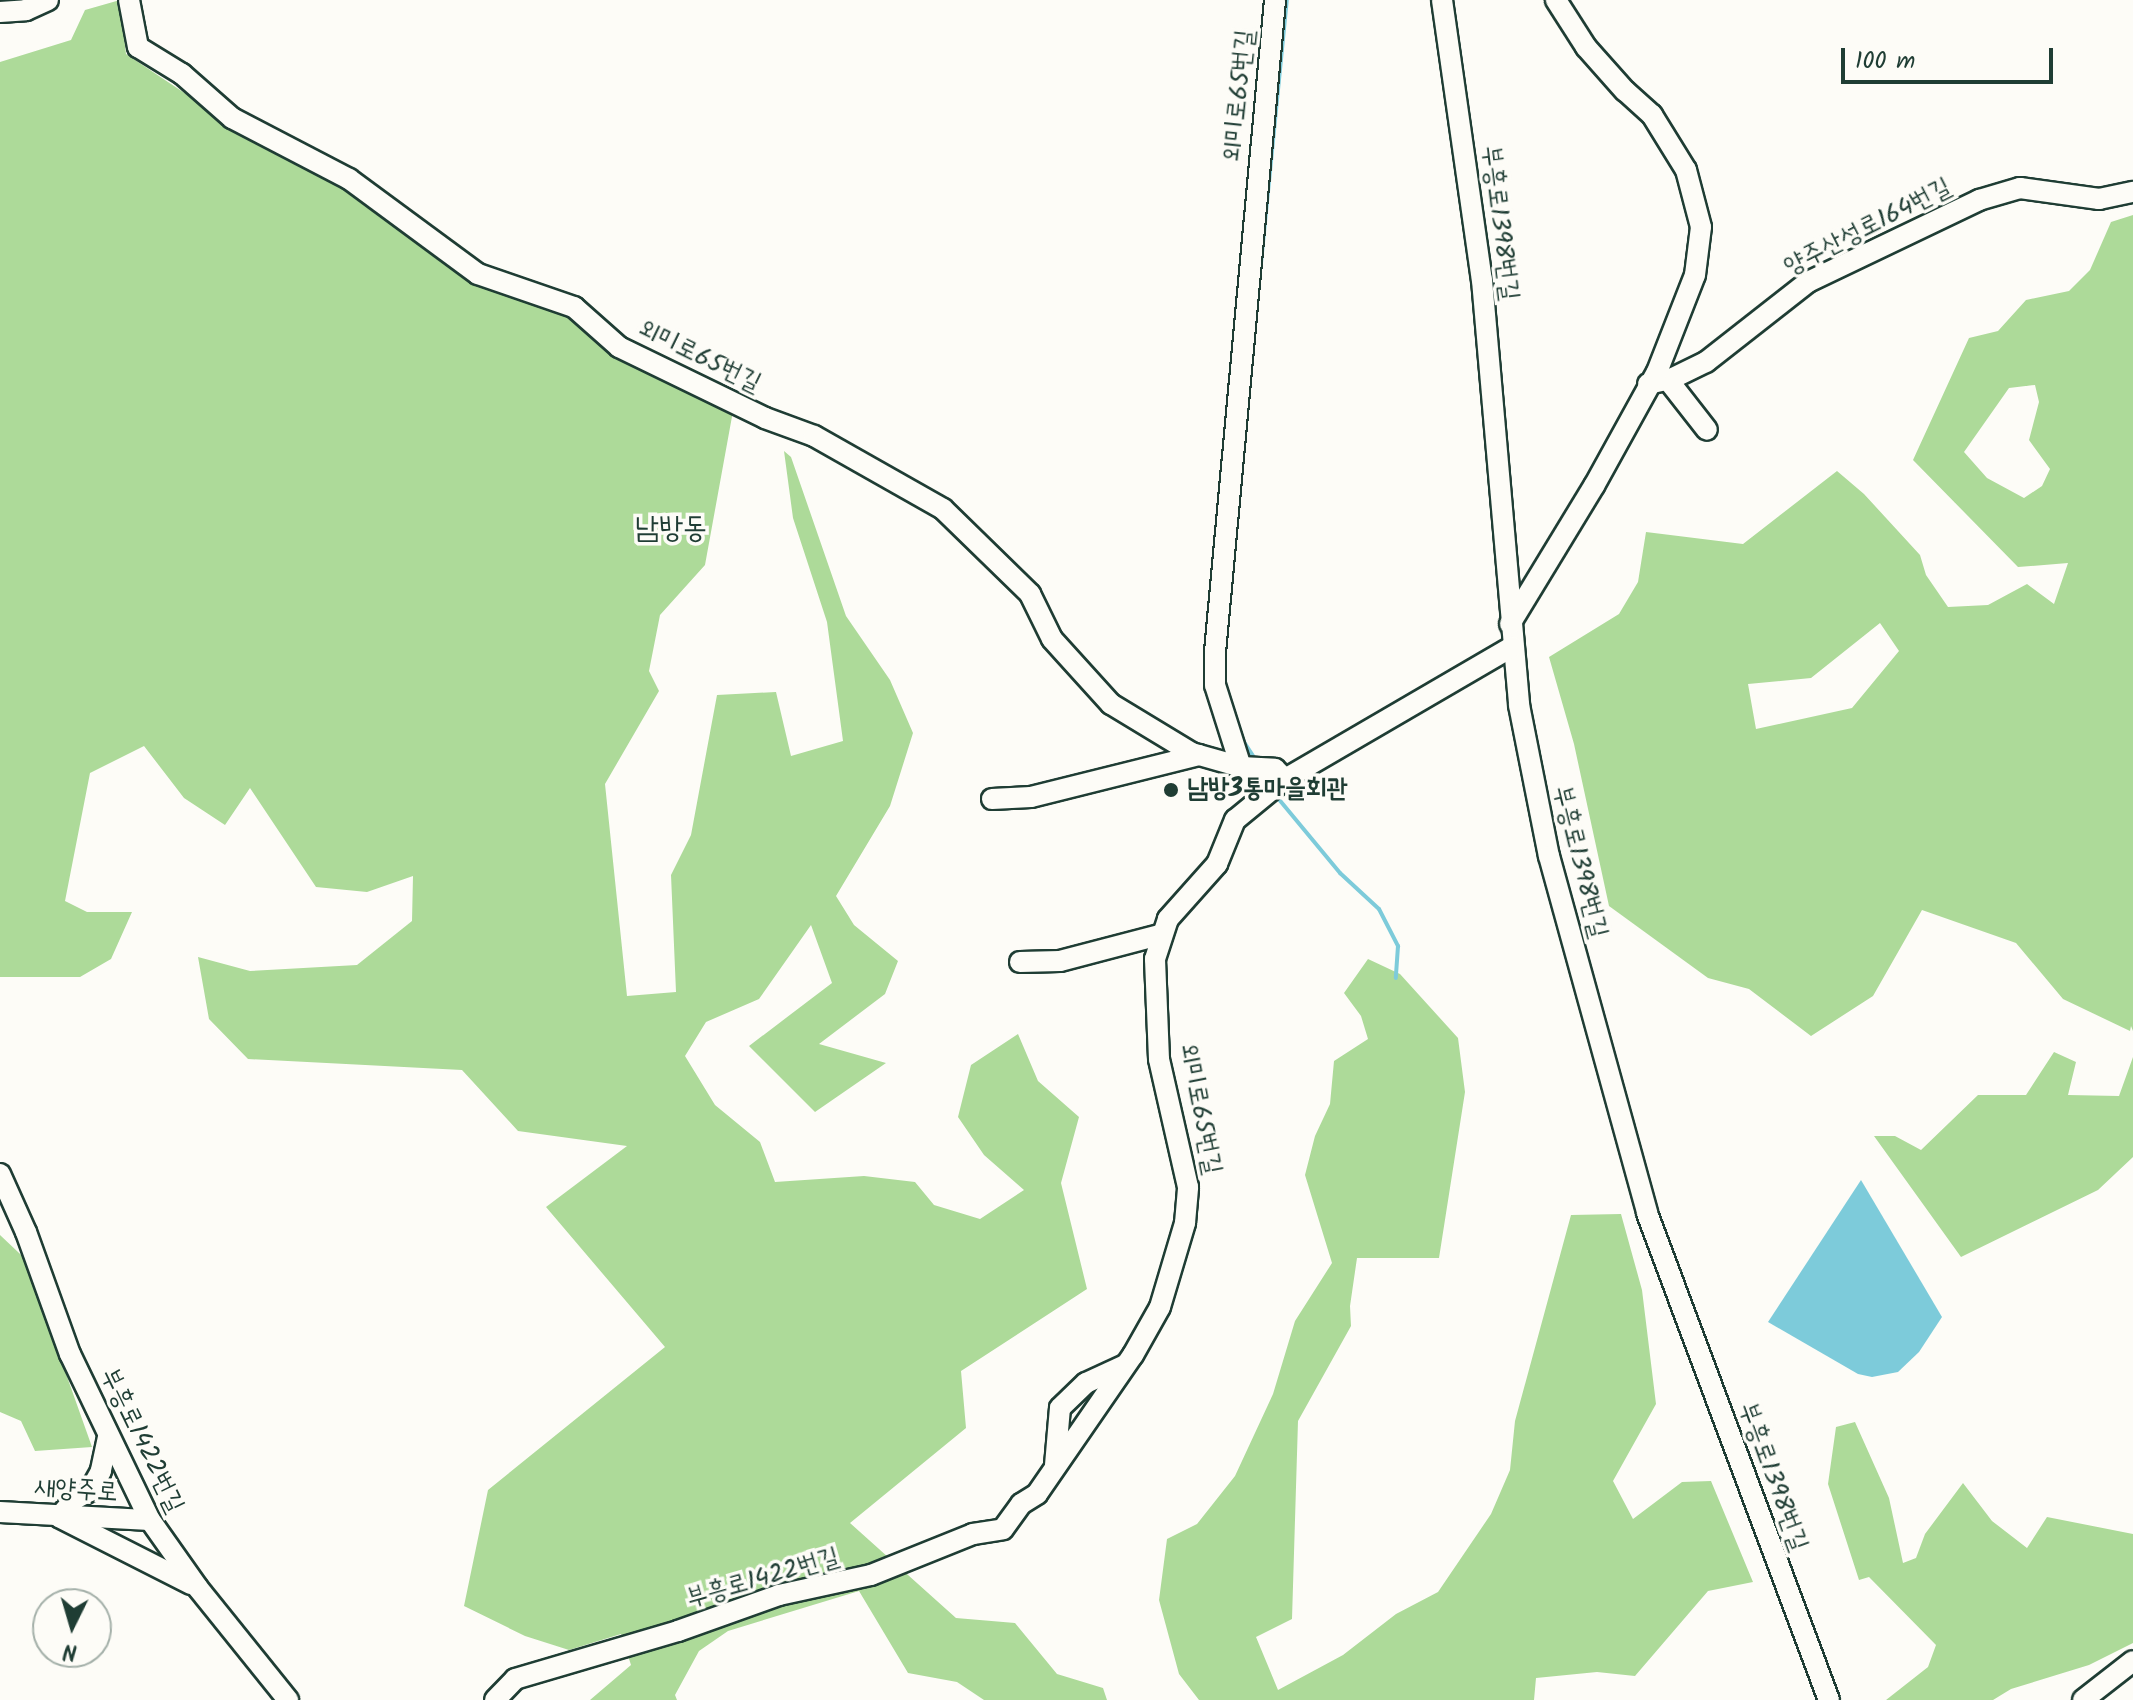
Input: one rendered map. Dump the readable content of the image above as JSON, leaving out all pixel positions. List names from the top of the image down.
{
  "streets": {
    "street": [
      "외미로65번길",
      "부흥로1398번길",
      "양주산성로164번길",
      "부흥로1422번길",
      "새양주로"
    ]
  },
  "crossings": [
    ["외미로65번길", "부흥로1398번길"],
    ["외미로65번길", "부흥로1422번길"],
    ["부흥로1422번길", "새양주로"]
  ],
  "districts": ["남방동"],
  "places": ["남방3통마을회관"],
  "scale_bar": "100 m",
  "north": "bottom"
}
